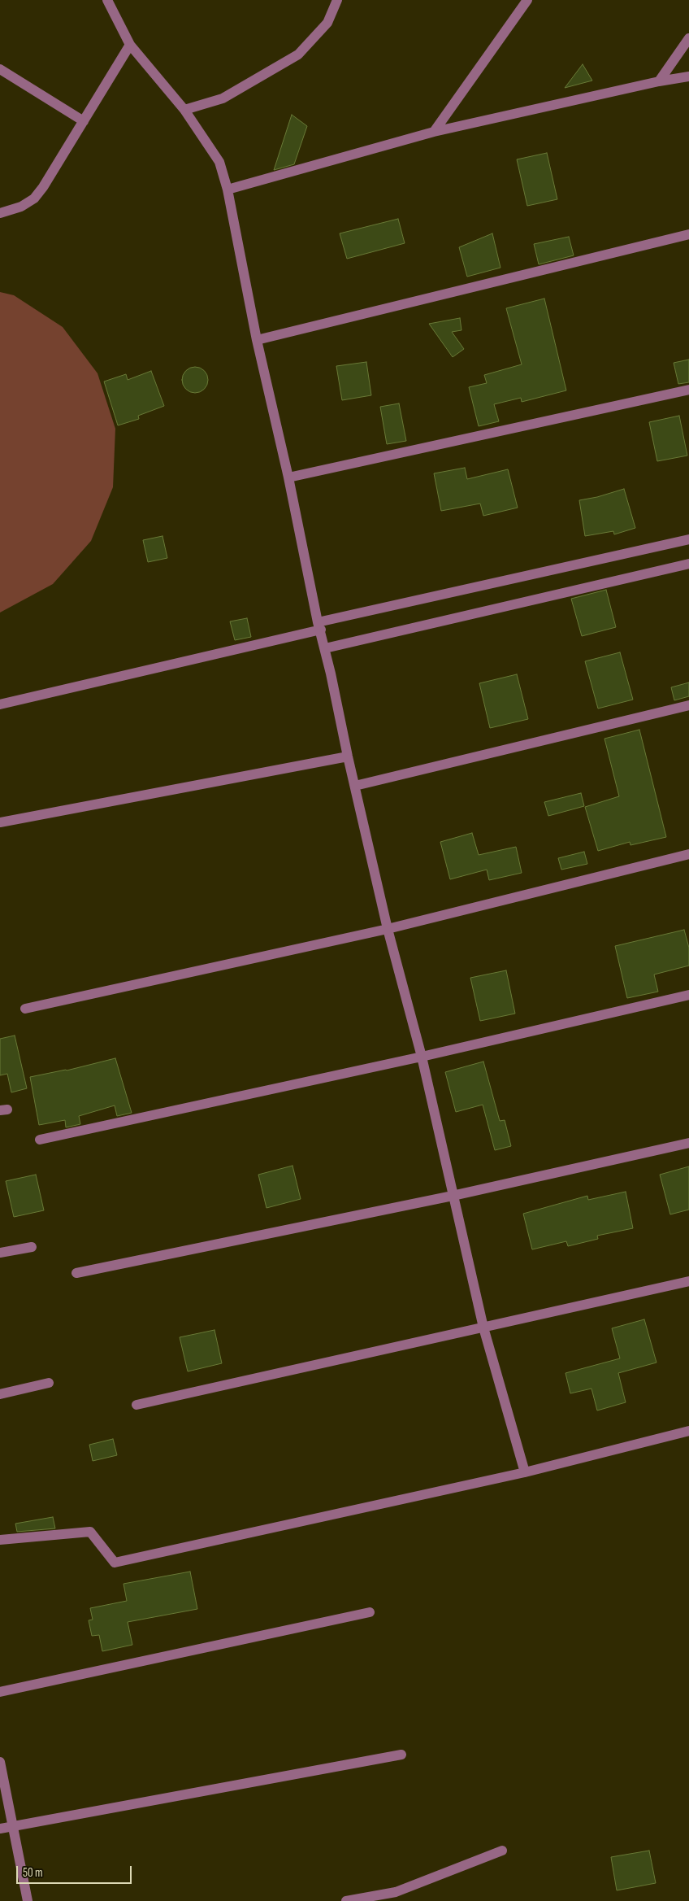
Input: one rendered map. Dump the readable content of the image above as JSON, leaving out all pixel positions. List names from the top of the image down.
{
  "scale_bar": "50 m"
}
